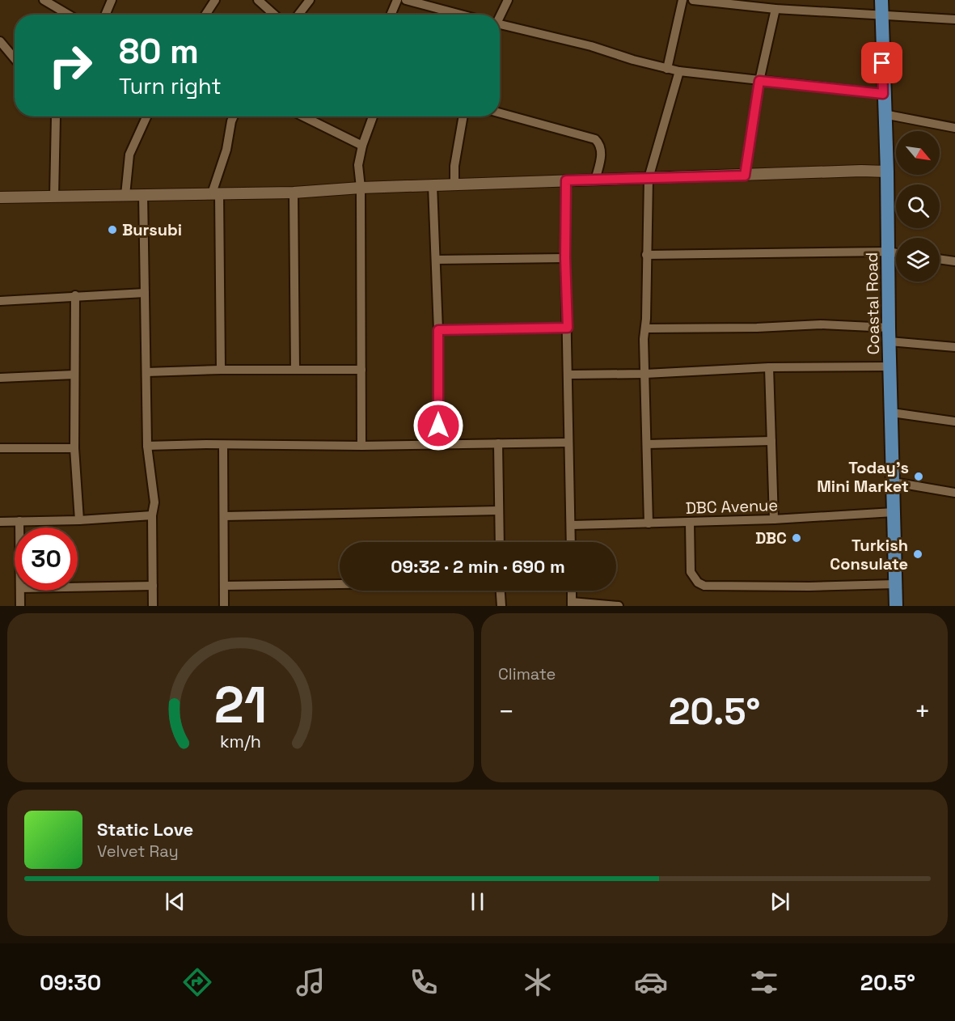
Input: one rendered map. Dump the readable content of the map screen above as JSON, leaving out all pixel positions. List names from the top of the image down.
{
  "streets": {
    "main road": ["Coastal Road"],
    "street": ["DBC Avenue"]
  },
  "crossings": [
    ["Coastal Road", "DBC Avenue"]
  ],
  "places": [
    "Bursubi",
    "Today's Mini Market",
    "DBC",
    "Turkish Consulate"
  ],
  "north": "bottom right",
  "page": {
    "turn": ["80 m", "Turn right"],
    "limit": "30",
    "trip": "09:32 · 2 min · 690 m",
    "tile": "Climate",
    "heat": ["−", "20.5°", "+"],
    "song": ["Static Love", "Velvet Ray"],
    "tabs": ["09:30", "20.5°"],
    "gauge": ["21", "km/h"]
  }
}
